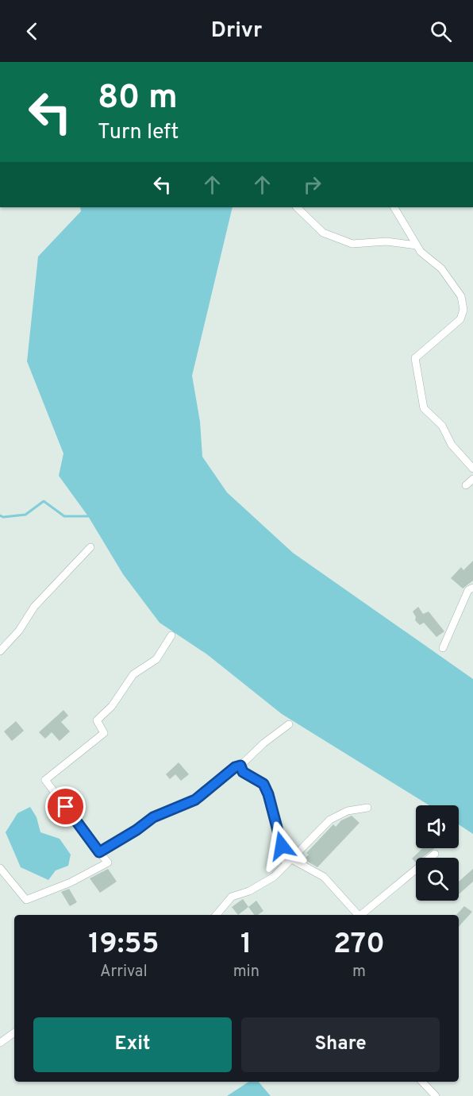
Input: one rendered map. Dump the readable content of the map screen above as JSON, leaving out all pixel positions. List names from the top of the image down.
{
  "page": {
    "header": "Drivr",
    "turn": ["80 m", "Turn left"],
    "eta": [
      "19:55",
      "Arrival",
      "1",
      "min",
      "270",
      "m"
    ],
    "buttons": ["Exit", "Share"]
  }
}
